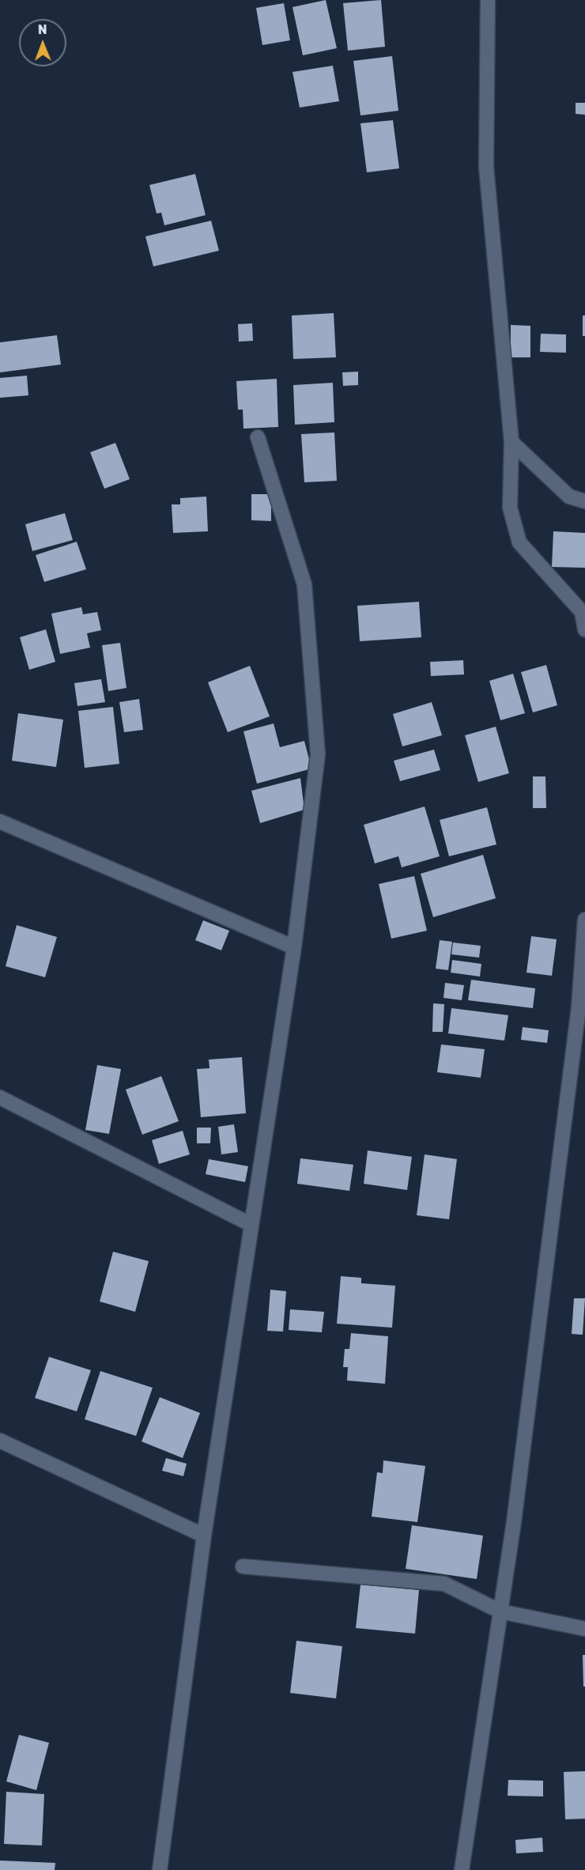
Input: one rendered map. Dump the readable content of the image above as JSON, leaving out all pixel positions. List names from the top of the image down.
{
  "north": "top"
}
